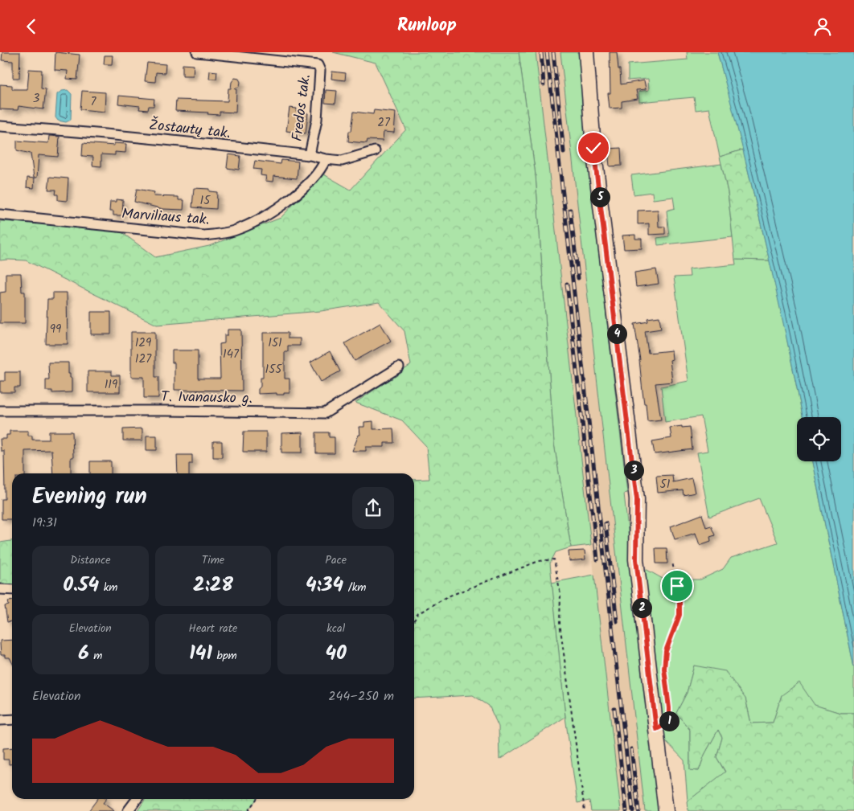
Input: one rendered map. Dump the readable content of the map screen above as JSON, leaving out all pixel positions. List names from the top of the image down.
{
  "streets": {
    "street": [
      "Fredos tak.",
      "Žostautų tak.",
      "Marviliaus tak.",
      "T. Ivanausko g."
    ]
  },
  "crossings": [
    ["Fredos tak.", "Žostautų tak."],
    ["Žostautų tak.", "Marviliaus tak."]
  ],
  "house_numbers": [
    "3",
    "7",
    "27",
    "15",
    "99",
    "129",
    "151",
    "147",
    "127",
    "155",
    "119",
    "51"
  ],
  "page": {
    "header": "Runloop",
    "pins": [
      "5",
      "4",
      "3",
      "2",
      "1"
    ],
    "heading": ["Evening run", "19:31"],
    "stats": [
      ["Distance", "0.54 km"],
      ["Time", "2:28"],
      ["Pace", "4:34 /km"],
      ["Elevation", "6 m"],
      ["Heart rate", "141 bpm"],
      ["kcal", "40"]
    ],
    "chart": ["Elevation", "244–250 m"]
  }
}
